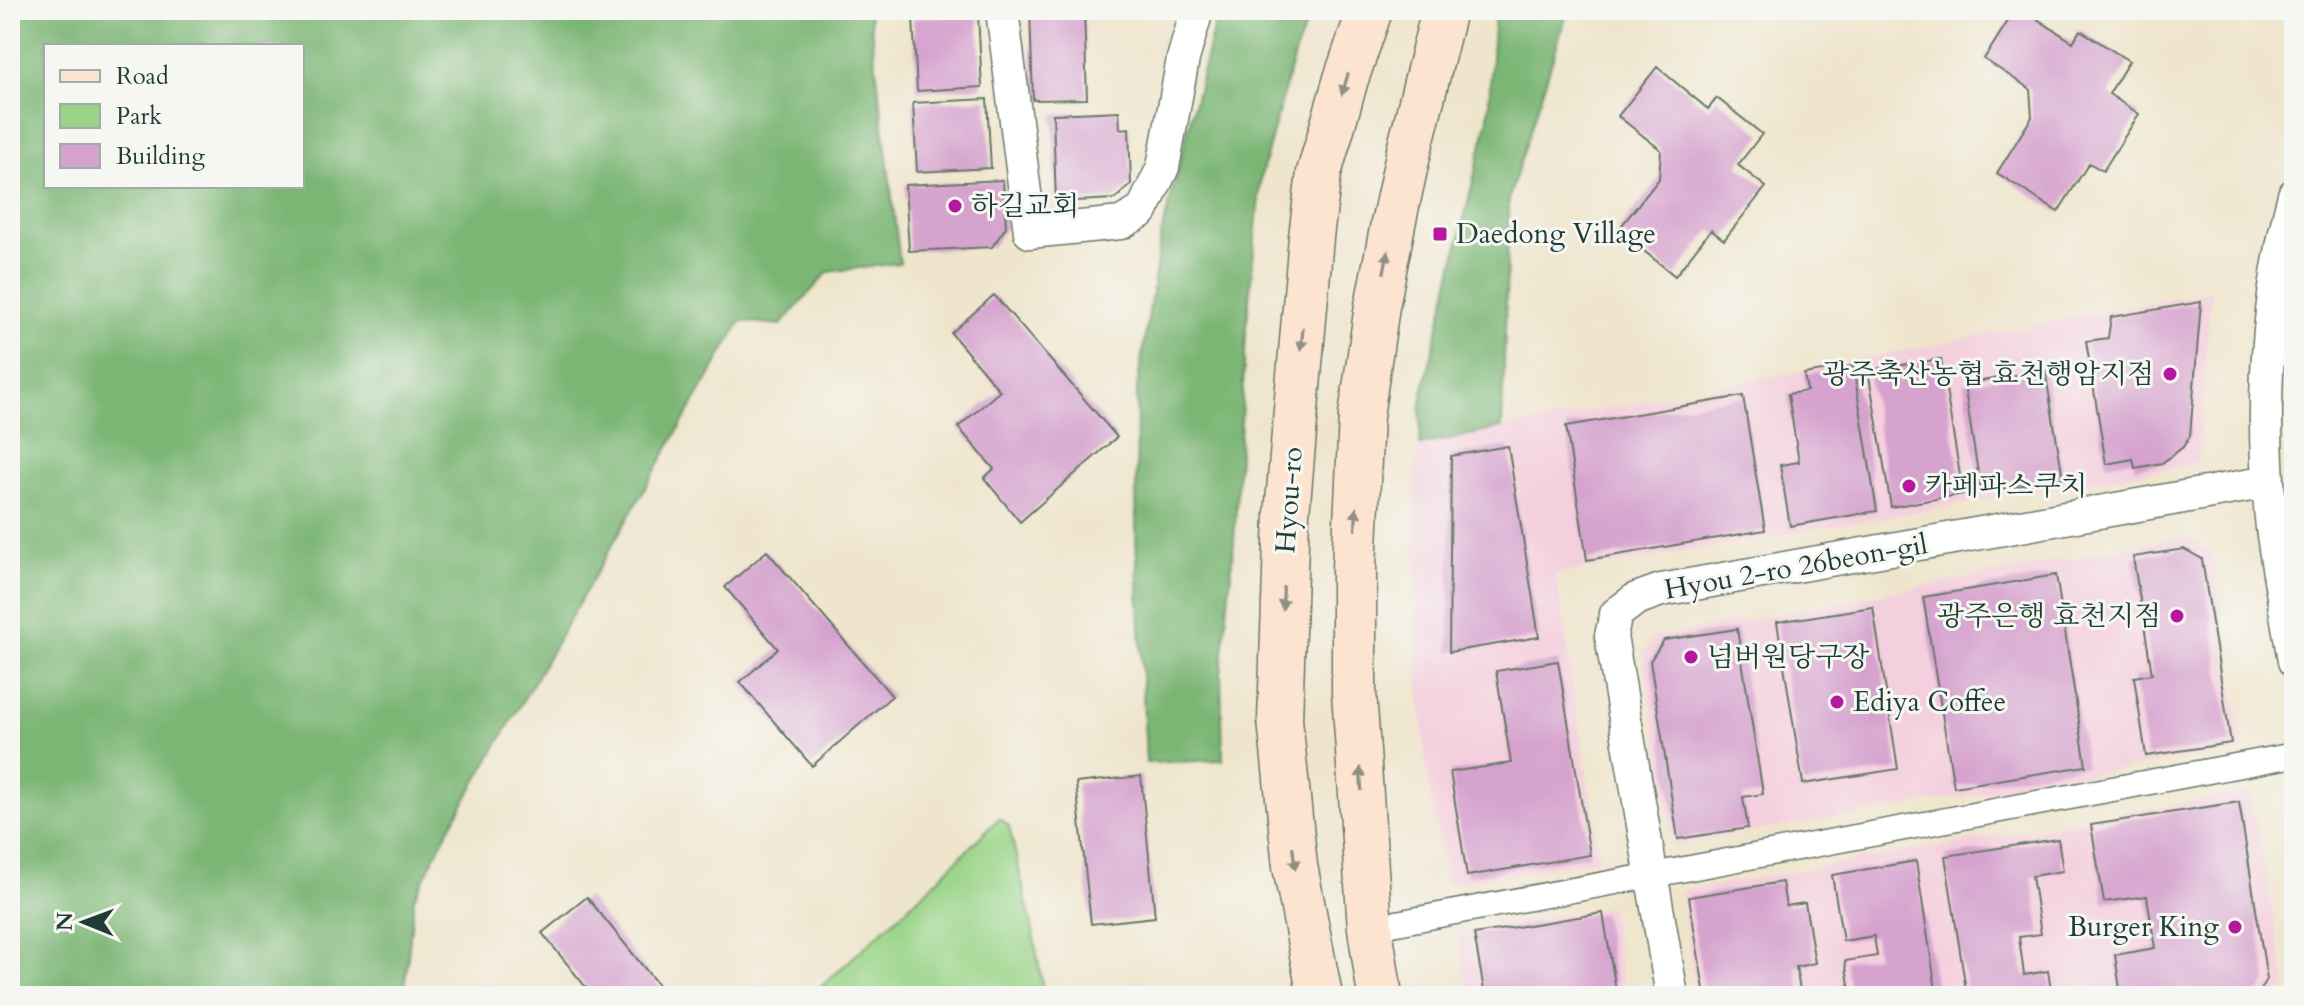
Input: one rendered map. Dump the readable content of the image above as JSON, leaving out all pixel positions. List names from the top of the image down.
{
  "streets": {
    "main road": ["Hyou-ro"],
    "street": ["Hyou 2-ro 26beon-gil"]
  },
  "places": {
    "other": [
      "하길교회",
      "광주축산농협 효천행암지점",
      "카페파스쿠치",
      "광주은행 효천지점",
      "넘버원당구장",
      "Ediya Coffee",
      "Burger King"
    ],
    "transit": ["Daedong Village"]
  },
  "legend": ["Road", "Park", "Building"],
  "north": "left"
}
